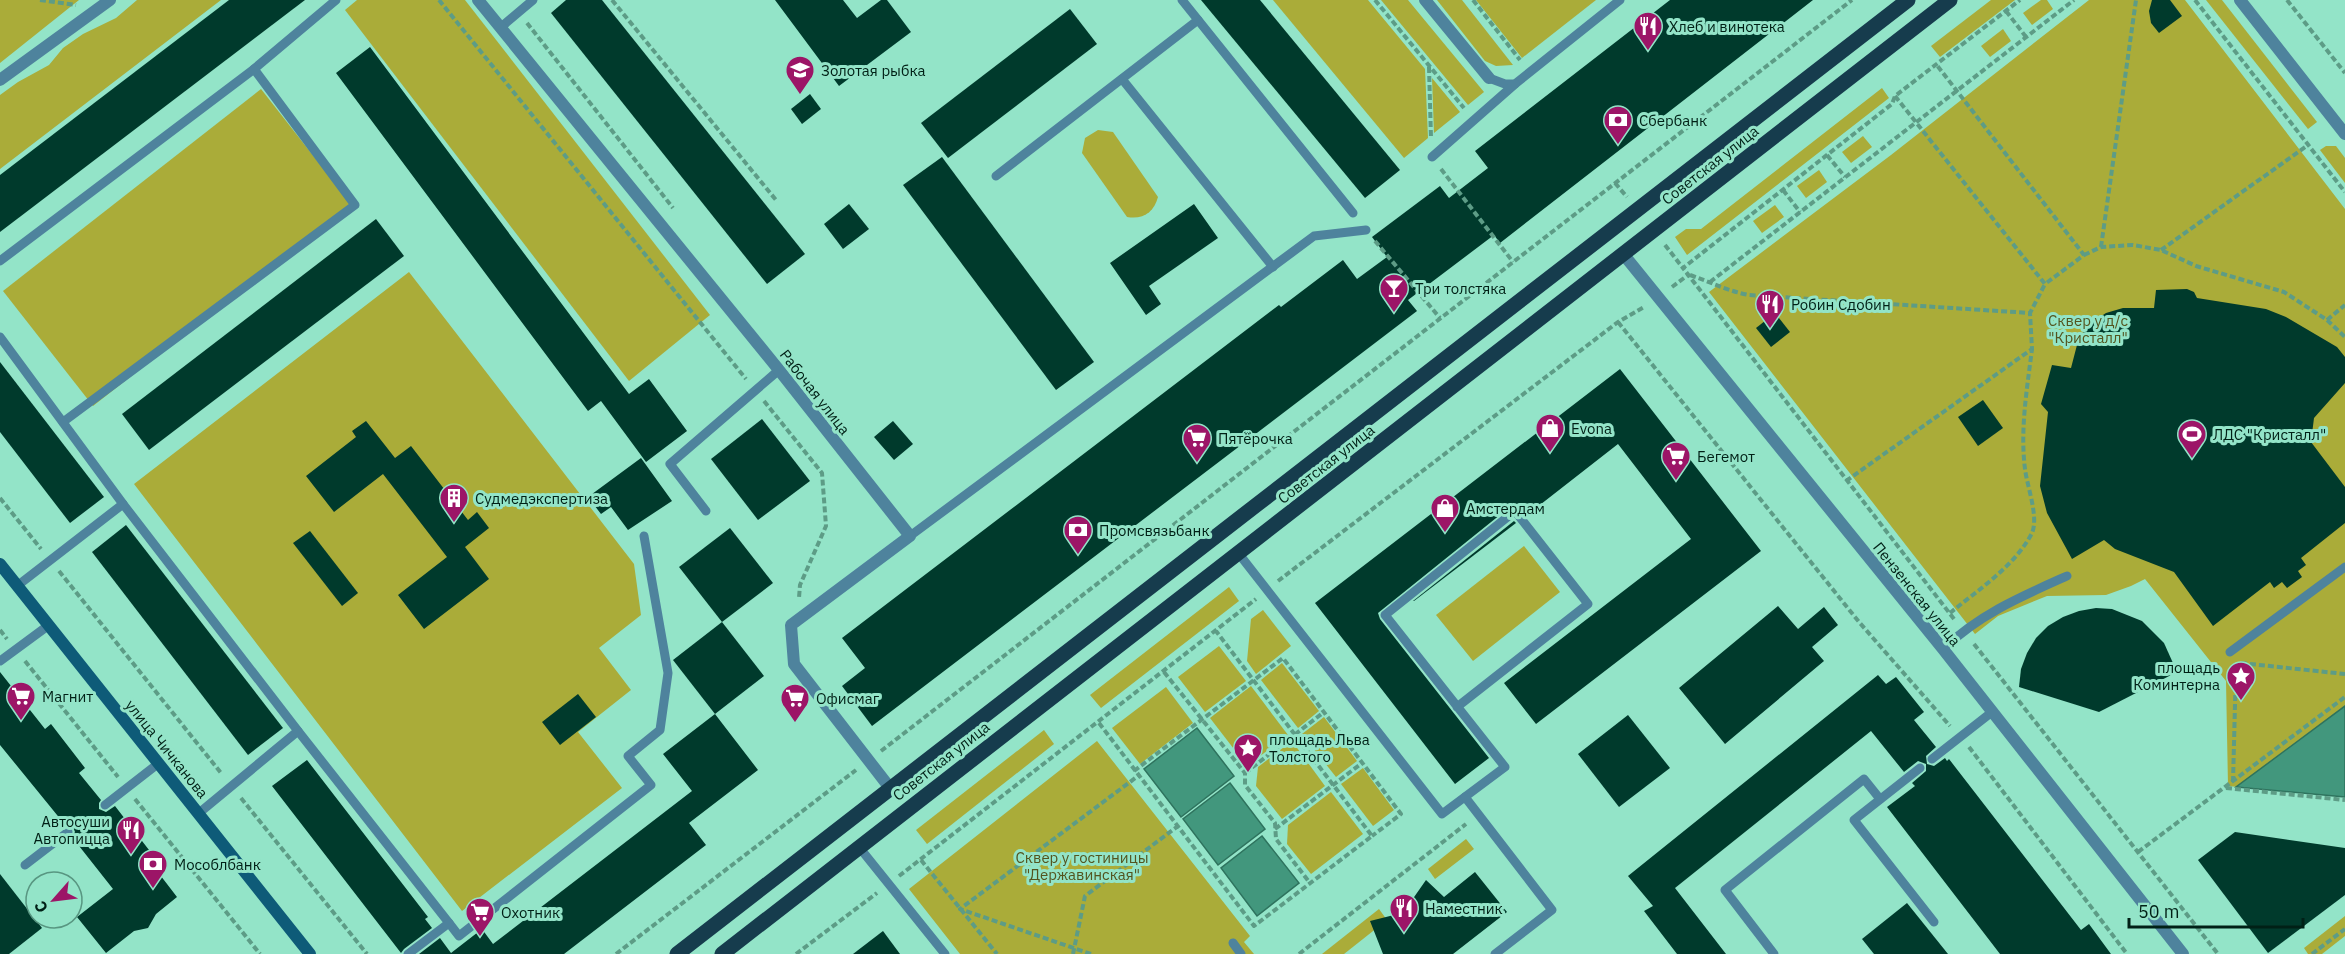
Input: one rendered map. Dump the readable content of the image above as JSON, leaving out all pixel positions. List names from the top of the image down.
{
  "streets": {
    "main road": ["Советская улица", "улица Чичканова"],
    "street": ["Рабочая улица", "Пензенская улица"]
  },
  "crossings": [
    ["Советская улица", "Пензенская улица"]
  ],
  "parks": ["Сквер у д/с \"Кристалл\"", "Сквер у гостиницы \"Державинская\""],
  "places": {
    "restaurant": [
      "Хлеб и винотека",
      "Робин Сдобин",
      "Автосуши Автопицца",
      "Наместник"
    ],
    "school or university": ["Золотая рыбка"],
    "bank": ["Сбербанк", "Промсвязьбанк", "Мособлбанк"],
    "bar": ["Три толстяка"],
    "shop": ["Evona", "Амстердам"],
    "sports": ["ЛДС \"Кристалл\""],
    "supermarket": [
      "Пятёрочка",
      "Бегемот",
      "Магнит",
      "Офисмаг",
      "Охотник"
    ],
    "building": ["Судмедэкспертиза"],
    "place": ["площадь Коминтерна", "площадь Льва Толстого"]
  },
  "scale_bar": "50 m",
  "north": "bottom left"
}
